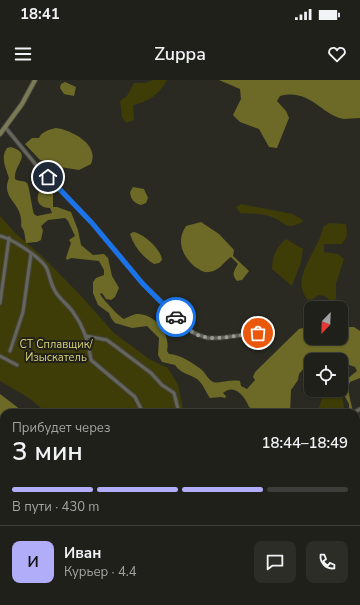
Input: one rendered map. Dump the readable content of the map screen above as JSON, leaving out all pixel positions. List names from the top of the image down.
{
  "parks": ["СТ Сплавщик/ Изыскатель"],
  "north": "bottom left",
  "page": {
    "status": "18:41",
    "header": "Zuppa",
    "heading": ["3 мин", "Прибудет через", "18:44–18:49"],
    "panel": ["Иван", "Курьер · 4.4"],
    "bar": "В пути · 430 m",
    "round": "И"
  }
}
